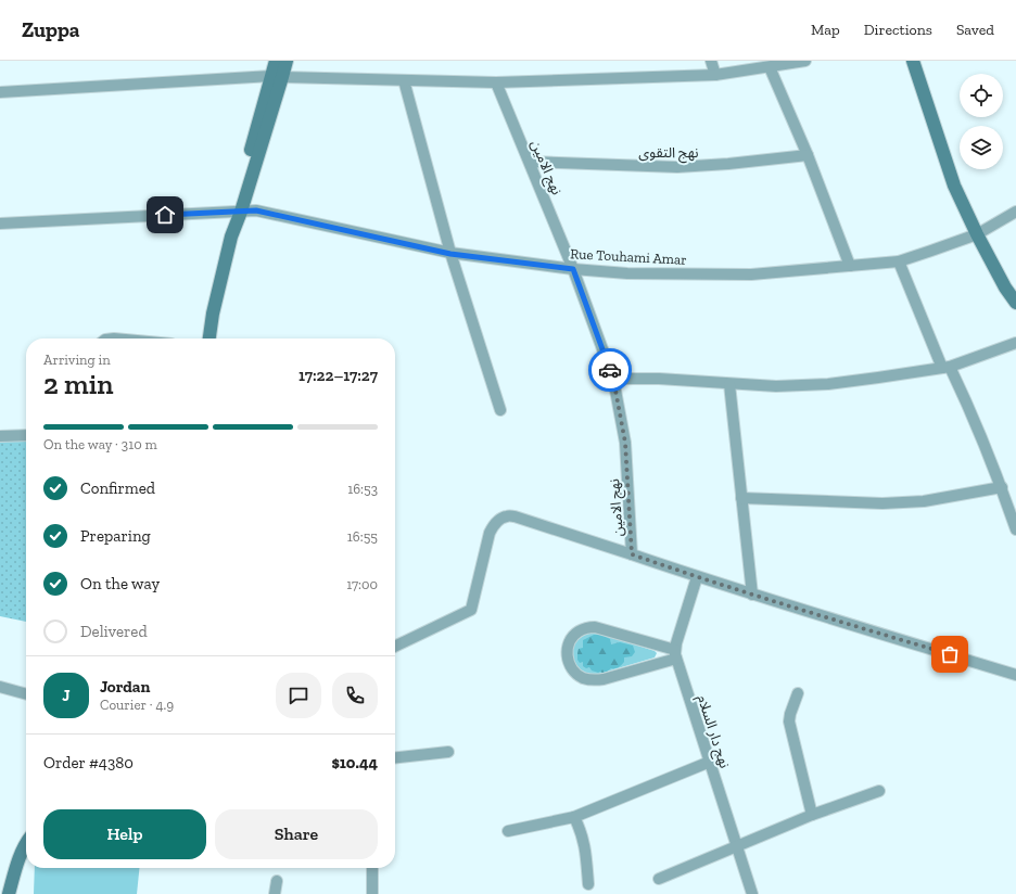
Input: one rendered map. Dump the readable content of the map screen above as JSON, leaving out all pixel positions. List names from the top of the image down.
{
  "streets": {
    "street": [
      "نهج التقوى",
      "نهج الامين",
      "Rue Touhami Amar",
      "نهج دار السلام"
    ]
  },
  "crossings": [
    ["نهج التقوى", "نهج الامين"],
    ["نهج الامين", "Rue Touhami Amar"]
  ],
  "page": {
    "header": "Zuppa",
    "nav": ["Map", "Directions", "Saved"],
    "heading": ["2 min", "Arriving in", "17:22–17:27"],
    "panel": [
      "Jordan",
      "Courier · 4.9",
      "Order #4380",
      "$10.44"
    ],
    "bar": "On the way · 310 m",
    "list": [
      ["Confirmed", "16:53"],
      ["Preparing", "16:55"],
      ["On the way", "17:00"],
      "Delivered"
    ],
    "round": "J",
    "buttons": ["Help", "Share"]
  }
}
